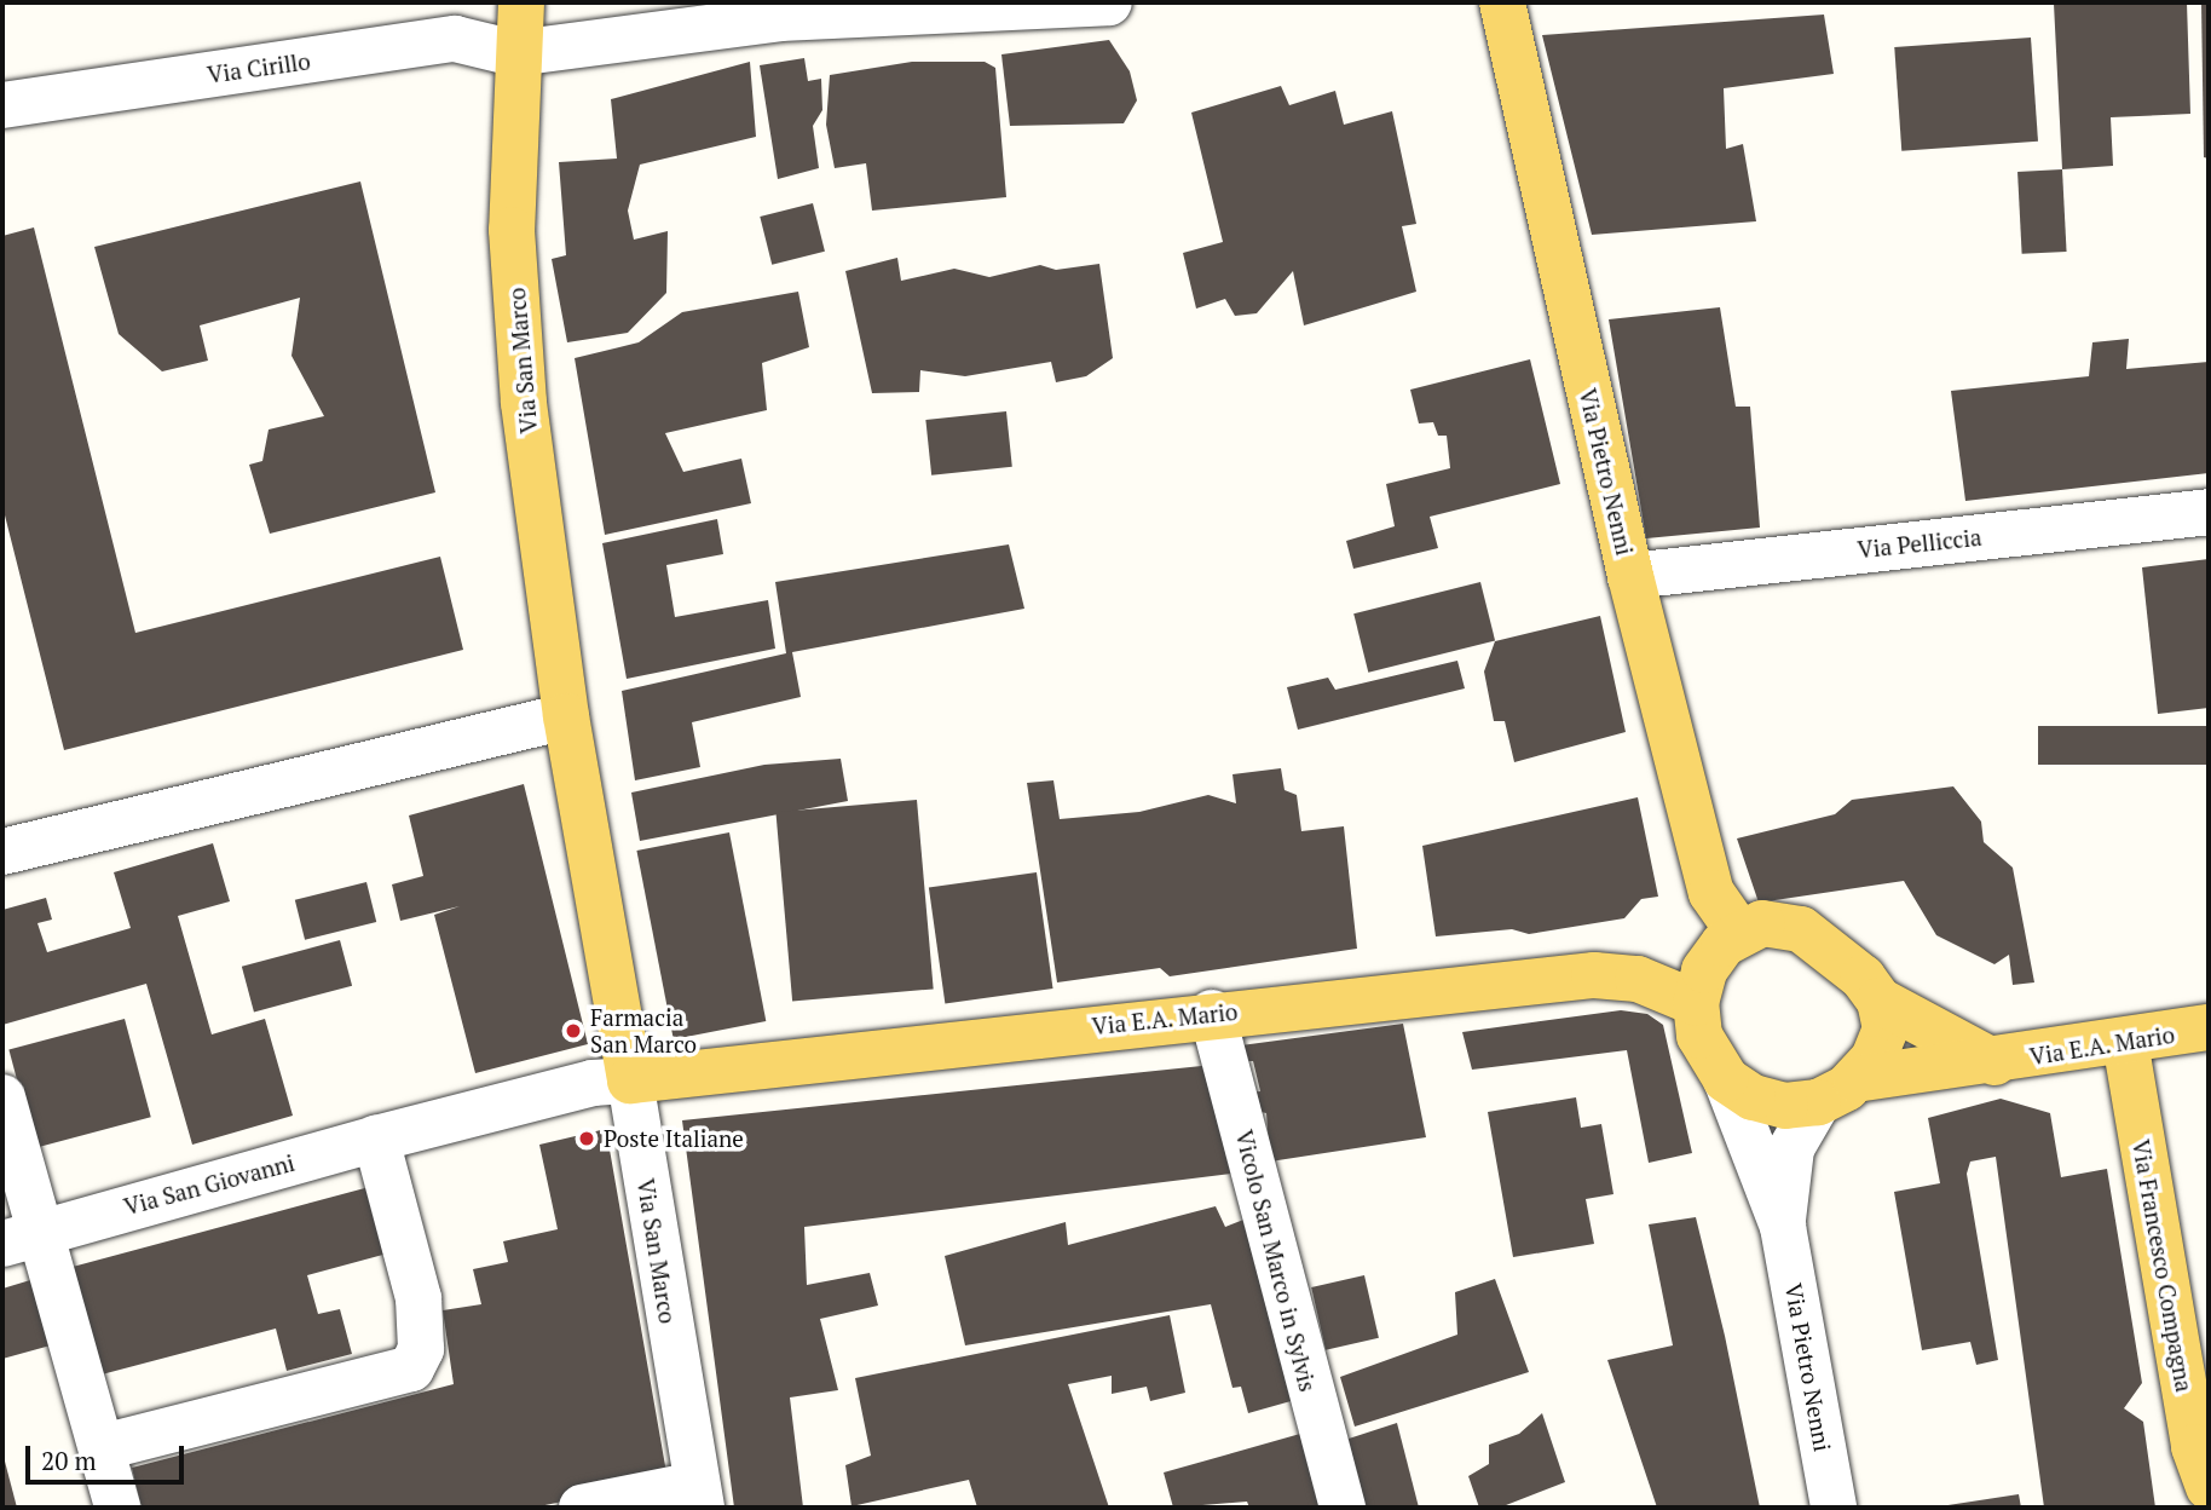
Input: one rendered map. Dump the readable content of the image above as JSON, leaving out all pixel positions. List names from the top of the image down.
{
  "streets": {
    "main road": [
      "Via San Marco",
      "Via Pietro Nenni",
      "Via E.A. Mario",
      "Via Francesco Compagna"
    ],
    "street": [
      "Via Cirillo",
      "Via Pelliccia",
      "Via San Giovanni",
      "Vicolo San Marco in Sylvis"
    ]
  },
  "crossings": [
    ["Via Cirillo", "Via San Marco"],
    ["Via San Marco", "Via E.A. Mario"],
    ["Via San Marco", "Via San Giovanni"],
    ["Via Pietro Nenni", "Via Pelliccia"],
    ["Via Pietro Nenni", "Via E.A. Mario"],
    ["Via E.A. Mario", "Via San Giovanni"],
    ["Via E.A. Mario", "Vicolo San Marco in Sylvis"],
    ["Via E.A. Mario", "Via Francesco Compagna"]
  ],
  "places": ["Farmacia San Marco", "Poste Italiane"],
  "scale_bar": "20 m"
}
